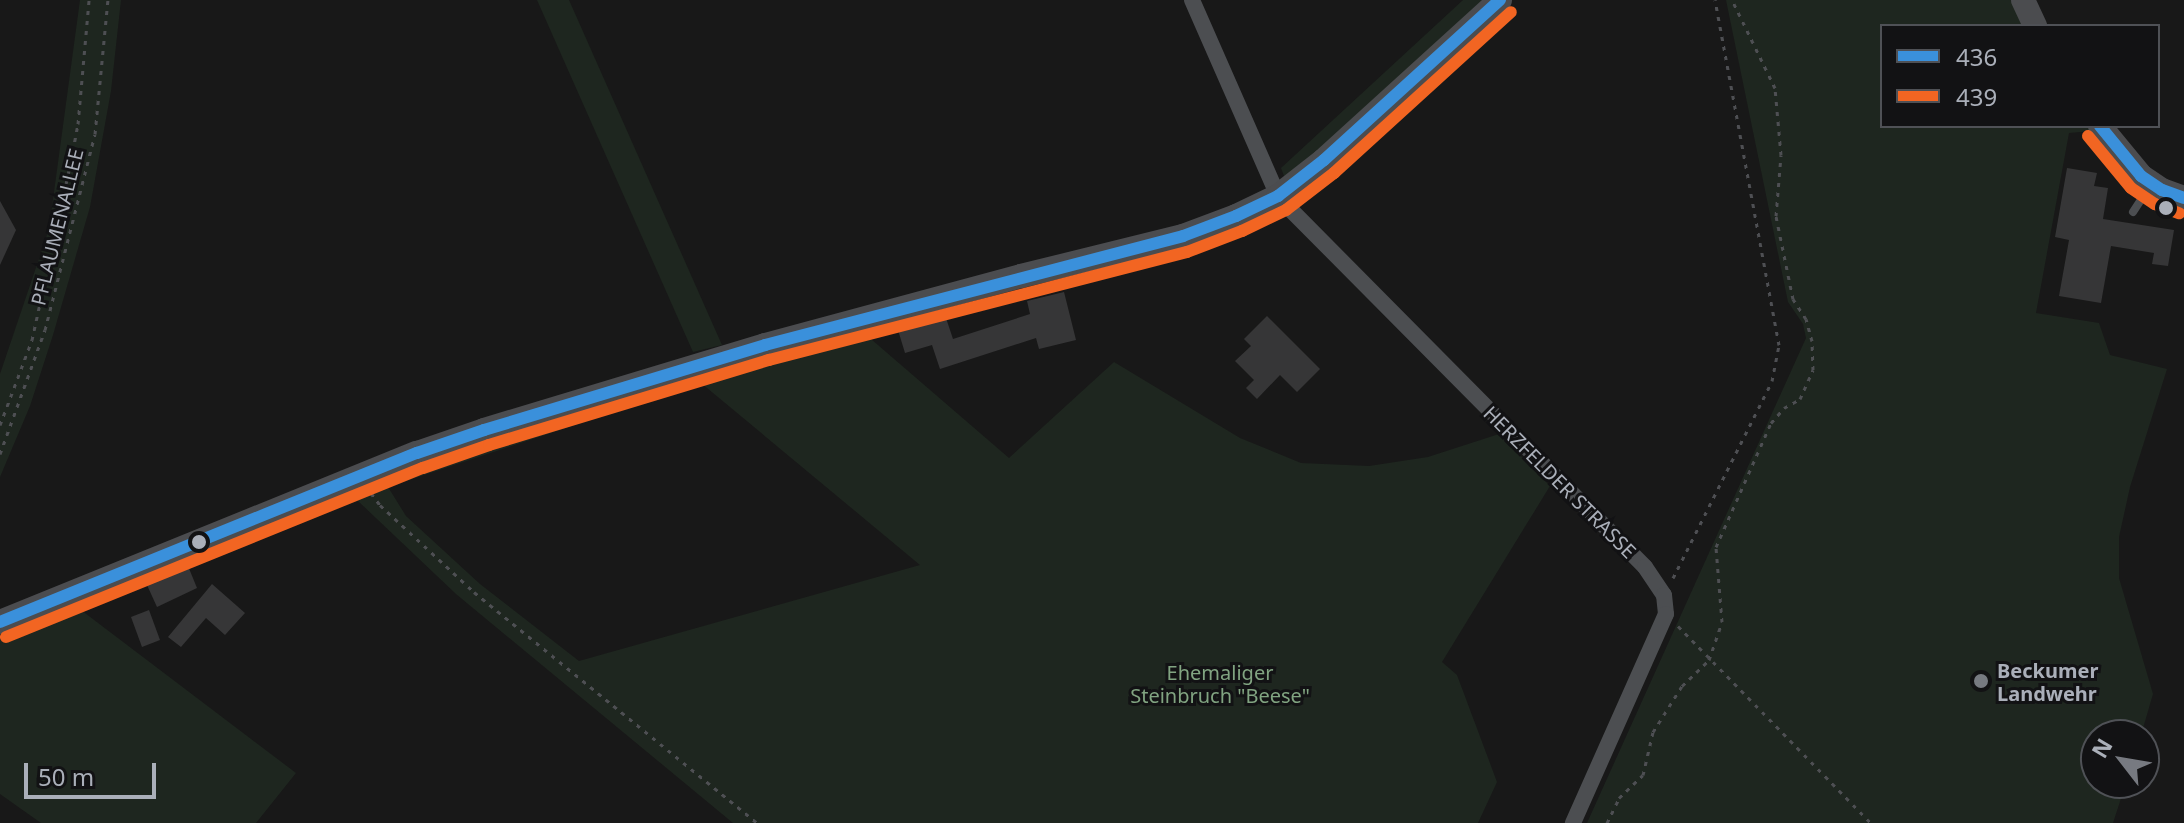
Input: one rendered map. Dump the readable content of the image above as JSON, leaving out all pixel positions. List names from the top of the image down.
{
  "streets": {
    "street": ["HERZFELDER STRASSE"],
    "path": ["PFLAUMENALLEE"]
  },
  "parks": ["Ehemaliger Steinbruch \"Beese\""],
  "places": ["Beckumer Landwehr"],
  "lines": ["transit line 436", "transit line 439"],
  "legend": ["436", "439"],
  "scale_bar": "50 m",
  "north": "top left"
}
